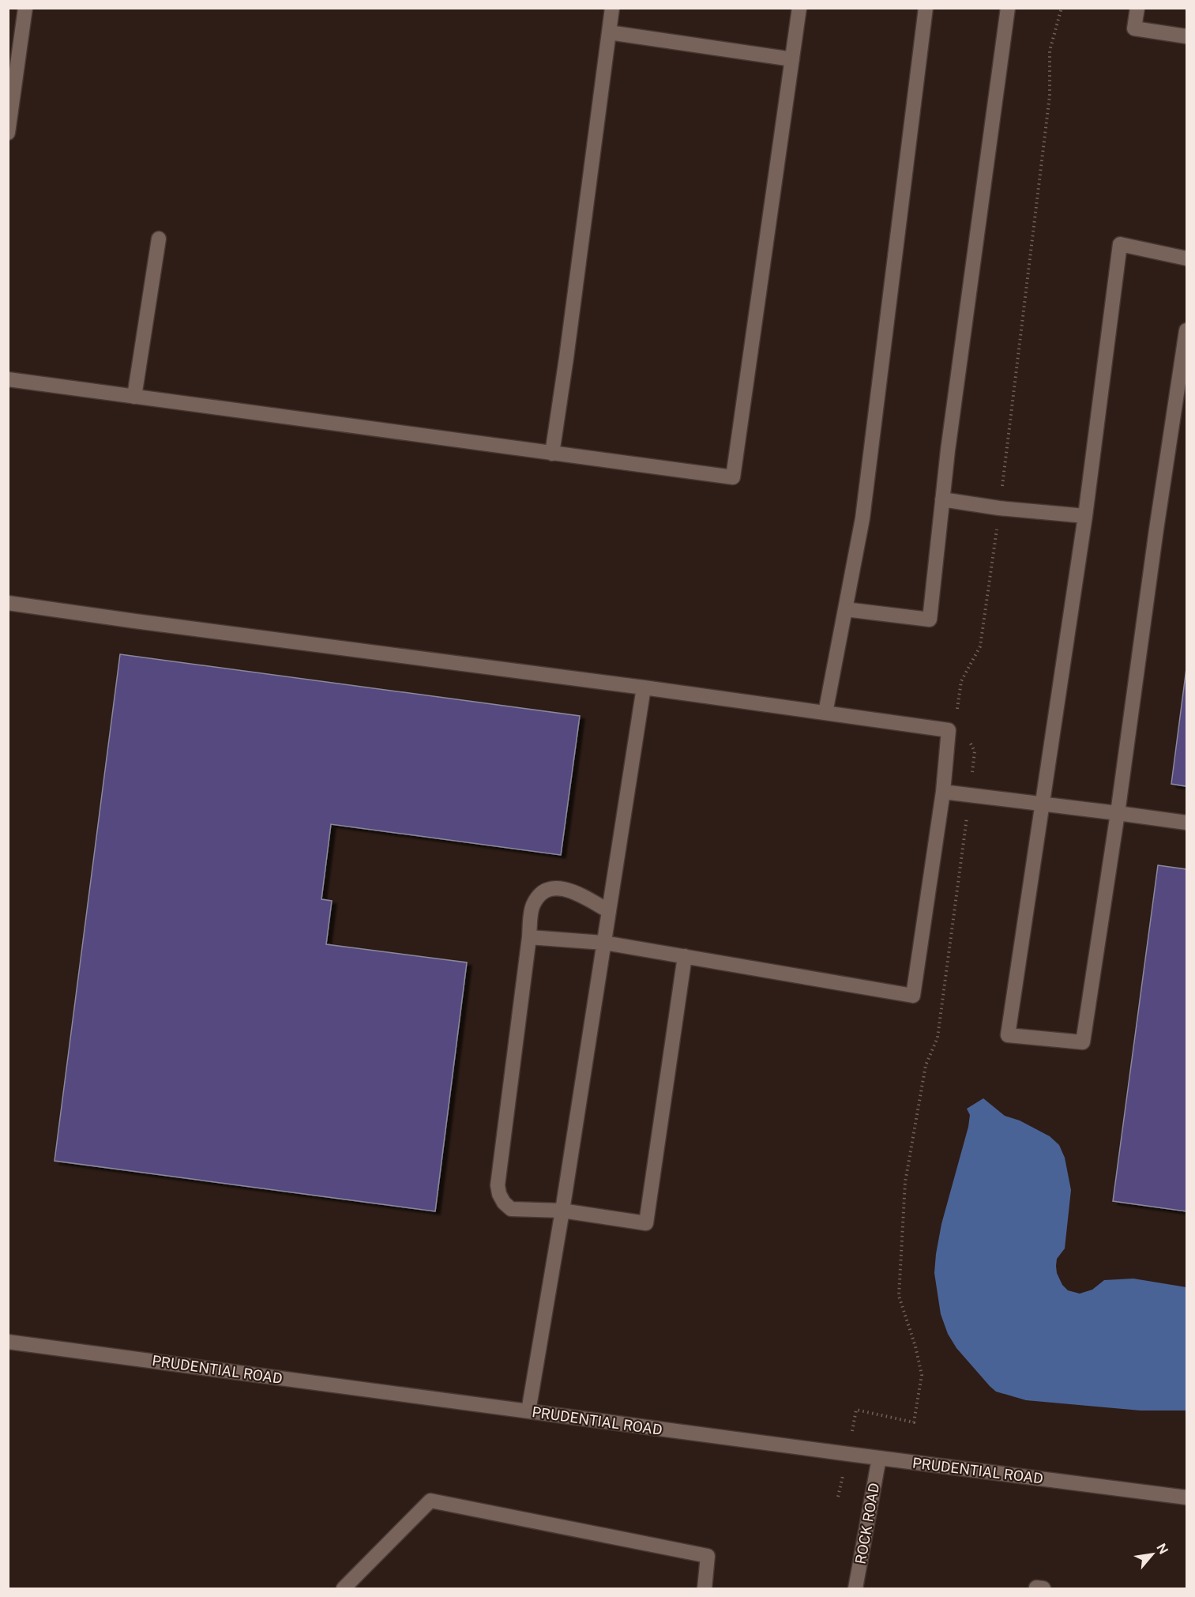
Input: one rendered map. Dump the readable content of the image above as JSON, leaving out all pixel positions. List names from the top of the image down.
{
  "streets": {
    "street": ["PRUDENTIAL ROAD", "ROCK ROAD"]
  },
  "crossings": [
    ["PRUDENTIAL ROAD", "ROCK ROAD"]
  ],
  "north": "top right"
}
